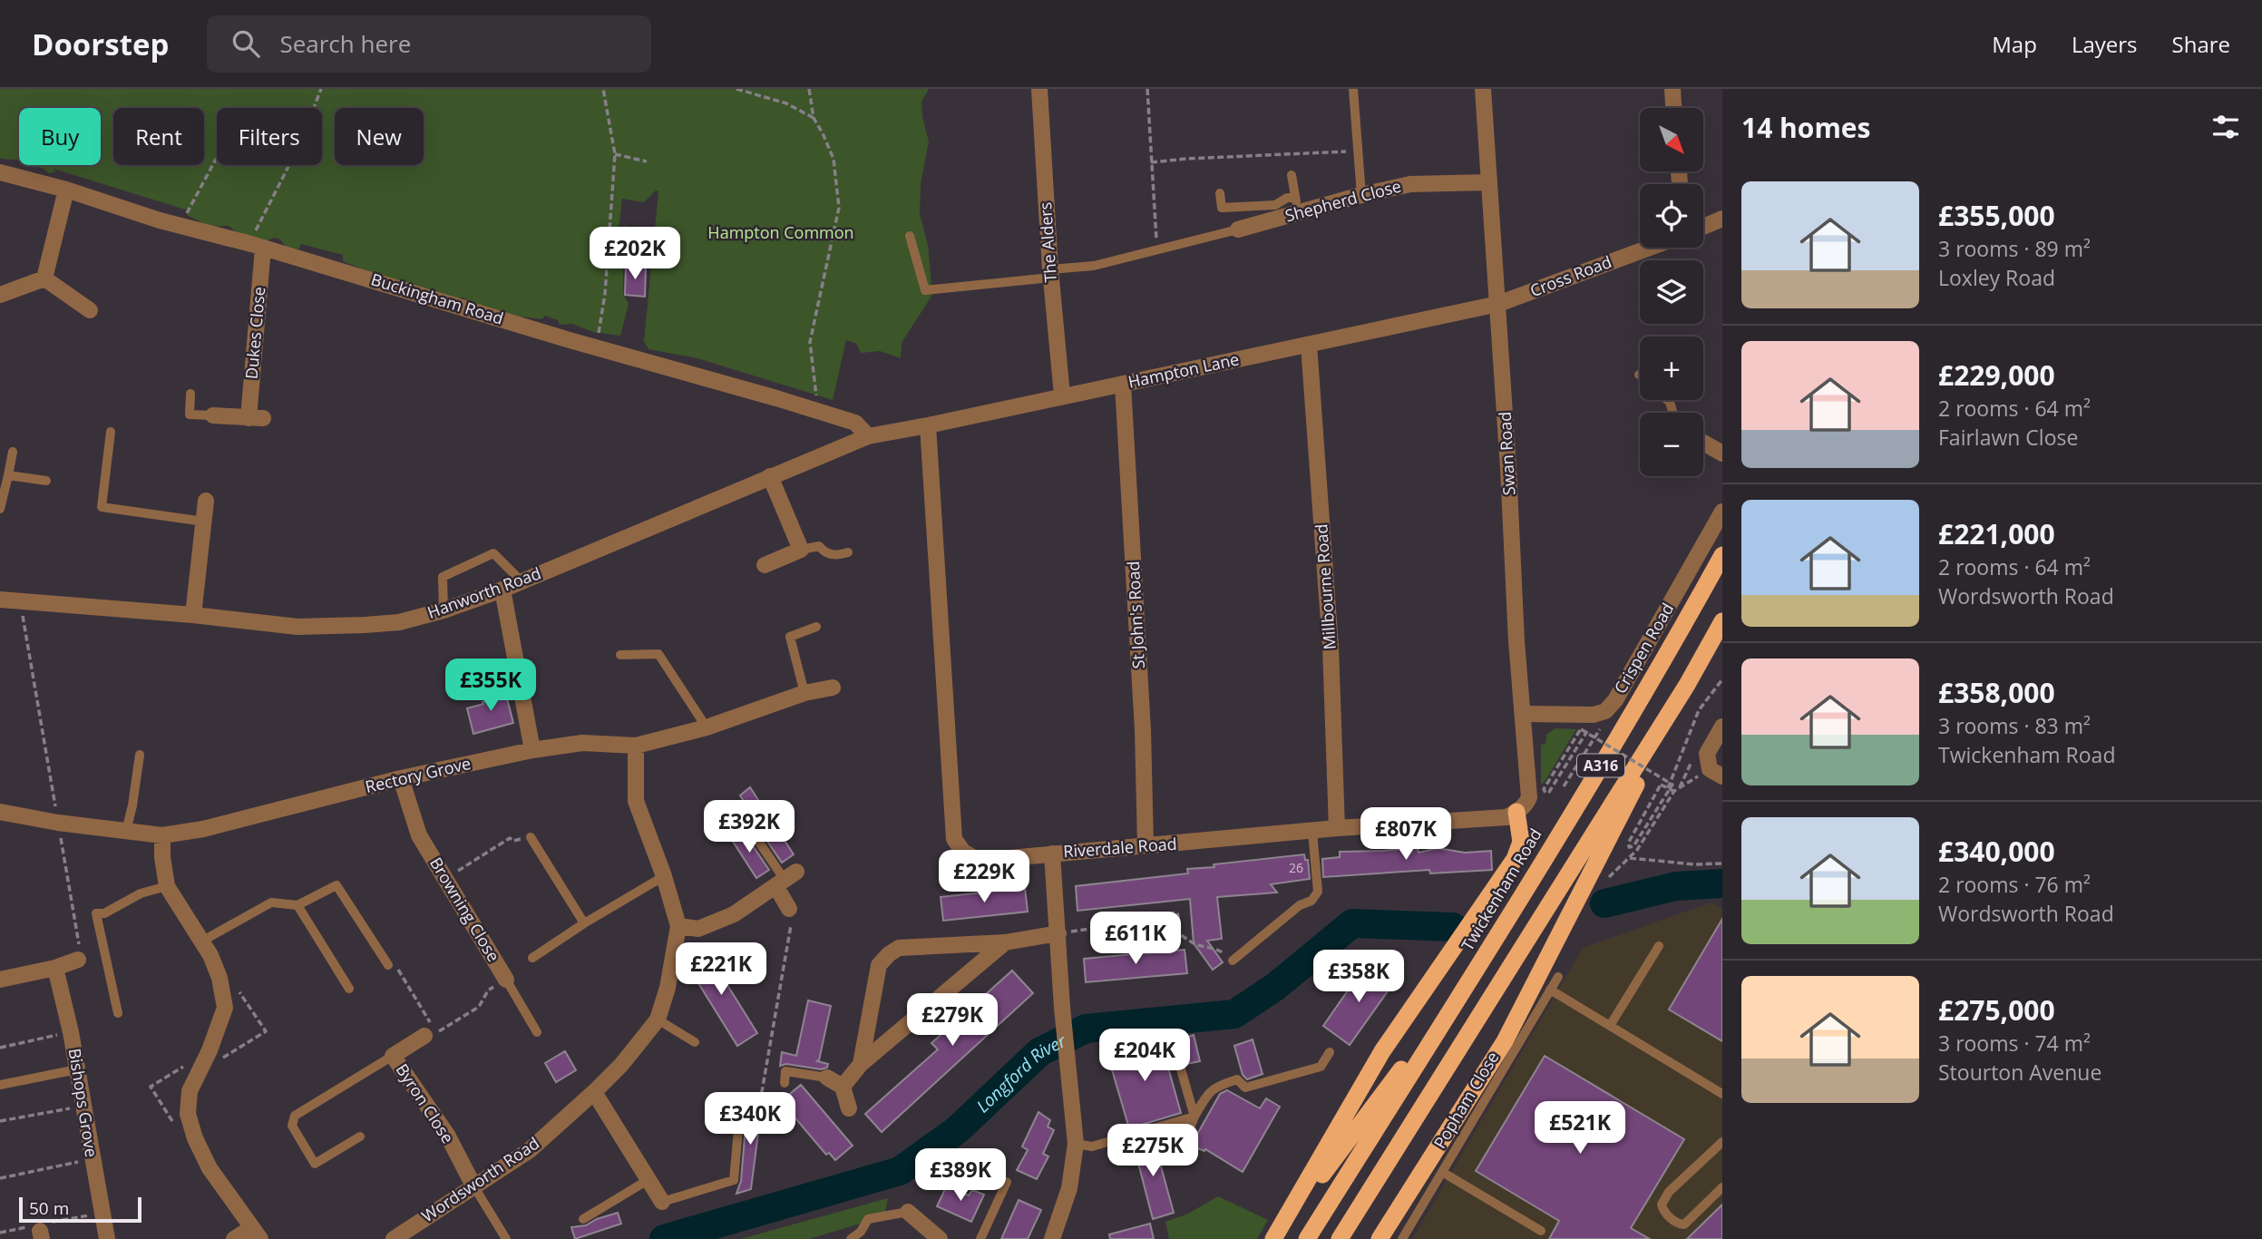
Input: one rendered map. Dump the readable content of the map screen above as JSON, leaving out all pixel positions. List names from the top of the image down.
{
  "streets": {
    "highway": ["A316", "Twickenham Road"],
    "street": [
      "Shepherd Close",
      "The Alders",
      "Cross Road",
      "Buckingham Road",
      "Dukes Close",
      "Hampton Lane",
      "Swan Road",
      "Millbourne Road",
      "Hanworth Road",
      "St John's Road",
      "Crispen Road",
      "Rectory Grove",
      "Riverdale Road",
      "Browning Close",
      "Bishops Grove",
      "Byron Close",
      "Wordsworth Road"
    ],
    "lane": ["Popham Close"]
  },
  "crossings": [
    ["Shepherd Close", "Swan Road"],
    ["The Alders", "Hampton Lane"],
    ["Cross Road", "Hampton Lane"],
    ["Cross Road", "Swan Road"],
    ["Buckingham Road", "Dukes Close"],
    ["Buckingham Road", "Hampton Lane"],
    ["Buckingham Road", "Hanworth Road"],
    ["Hampton Lane", "Swan Road"],
    ["Hampton Lane", "Millbourne Road"],
    ["Hampton Lane", "Hanworth Road"],
    ["Hampton Lane", "St John's Road"],
    ["Hampton Lane", "Riverdale Road"],
    ["Swan Road", "Crispen Road"],
    ["Swan Road", "Riverdale Road"],
    ["Millbourne Road", "Riverdale Road"],
    ["St John's Road", "Riverdale Road"],
    ["Rectory Grove", "Browning Close"],
    ["Rectory Grove", "Wordsworth Road"],
    ["Browning Close", "Byron Close"],
    ["Byron Close", "Wordsworth Road"]
  ],
  "water": ["Longford River"],
  "parks": ["Hampton Common"],
  "house_numbers": ["26"],
  "scale_bar": "50 m",
  "north": "bottom right",
  "page": {
    "header": "Doorstep",
    "search": "Search here",
    "nav": ["Map", "Layers", "Share"],
    "heading": "14 homes",
    "map_buttons": ["+", "−"],
    "chip": [
      "Buy",
      "Rent",
      "Filters",
      "New"
    ],
    "list": [
      {
        "name": "£355,000",
        "note": "3 rooms · 89 m² · Loxley Road"
      },
      {
        "name": "£229,000",
        "note": "2 rooms · 64 m² · Fairlawn Close"
      },
      {
        "name": "£221,000",
        "note": "2 rooms · 64 m² · Wordsworth Road"
      },
      {
        "name": "£358,000",
        "note": "3 rooms · 83 m² · Twickenham Road"
      },
      {
        "name": "£340,000",
        "note": "2 rooms · 76 m² · Wordsworth Road"
      },
      {
        "name": "£275,000",
        "note": "3 rooms · 74 m² · Stourton Avenue"
      }
    ],
    "price": [
      "£202K",
      "£355K",
      "£392K",
      "£807K",
      "£229K",
      "£611K",
      "£221K",
      "£358K",
      "£279K",
      "£204K",
      "£340K",
      "£521K",
      "£275K",
      "£389K"
    ],
    "scale": "50 m"
  }
}
